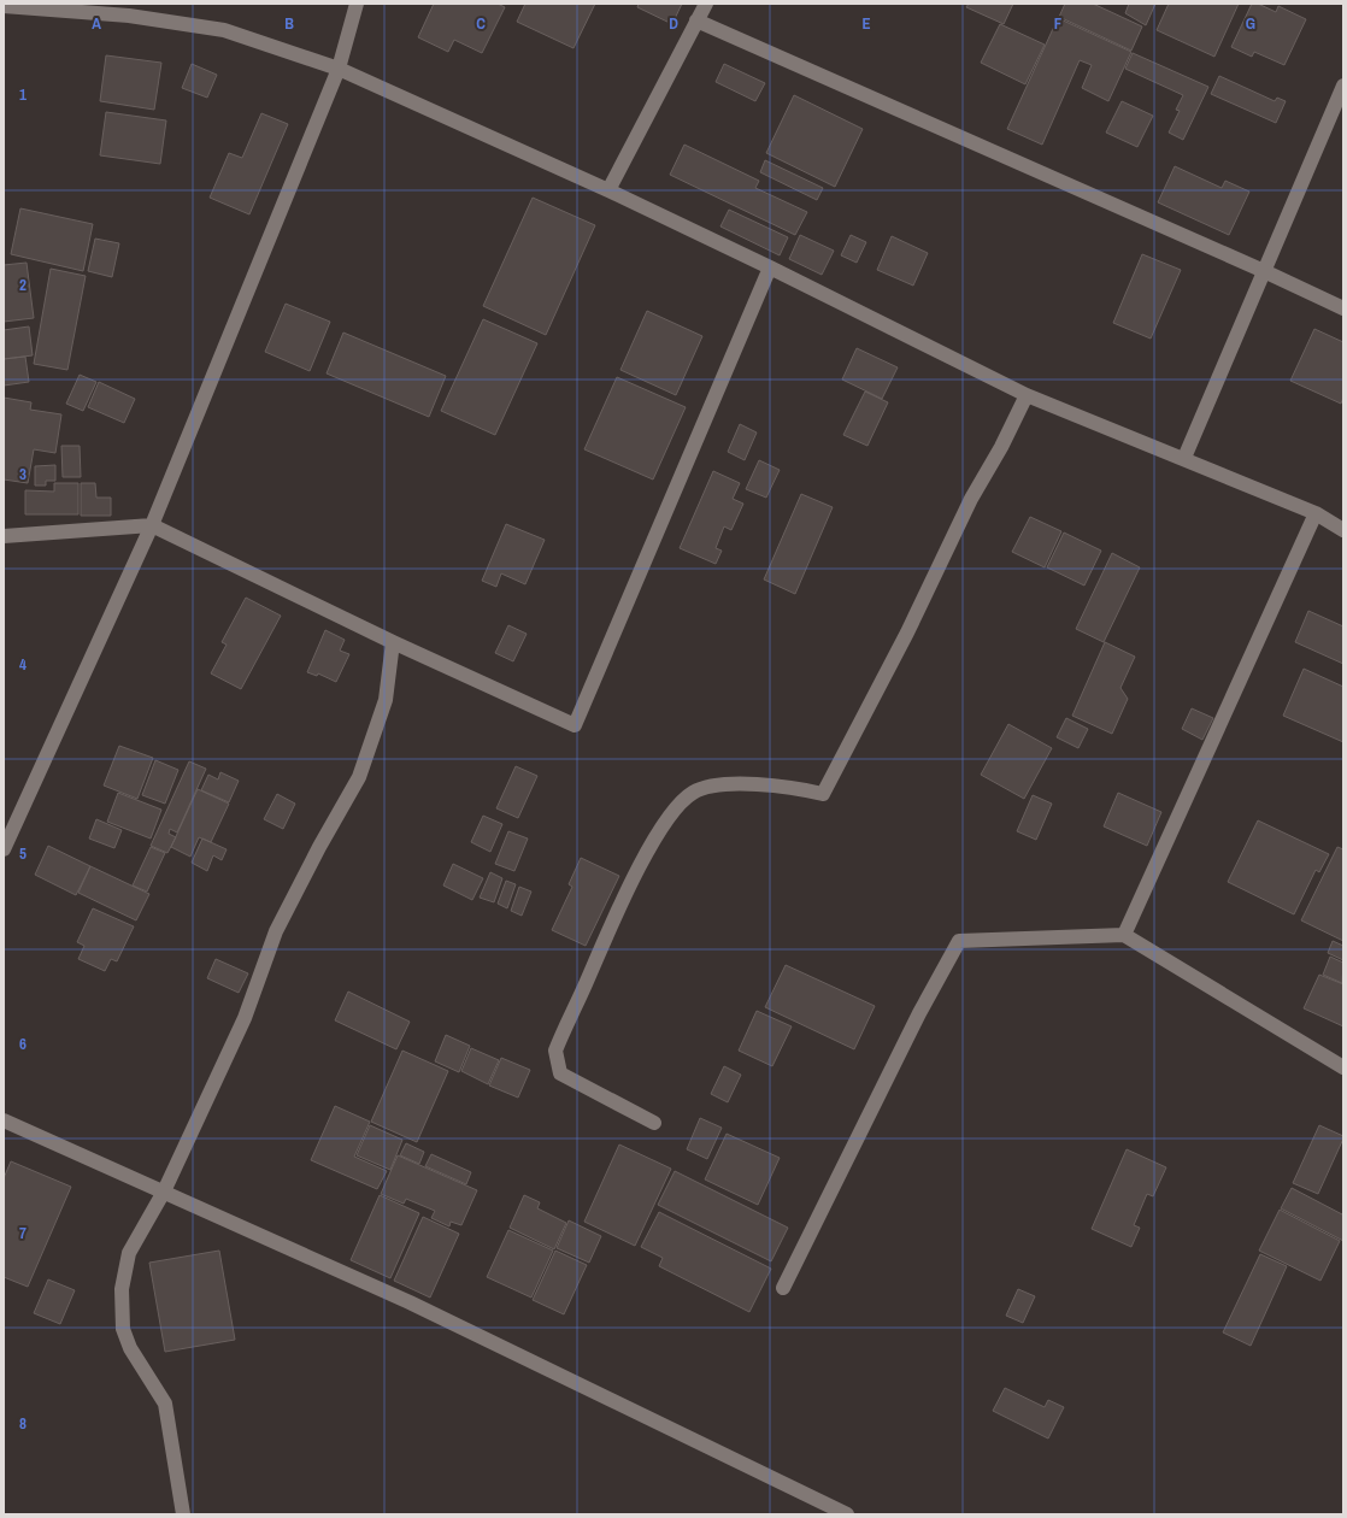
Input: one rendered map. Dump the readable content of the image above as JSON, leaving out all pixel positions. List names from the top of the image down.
{
  "grid": {
    "columns": [
      "A",
      "B",
      "C",
      "D",
      "E",
      "F",
      "G"
    ],
    "rows": [
      "1",
      "2",
      "3",
      "4",
      "5",
      "6",
      "7",
      "8"
    ]
  }
}
